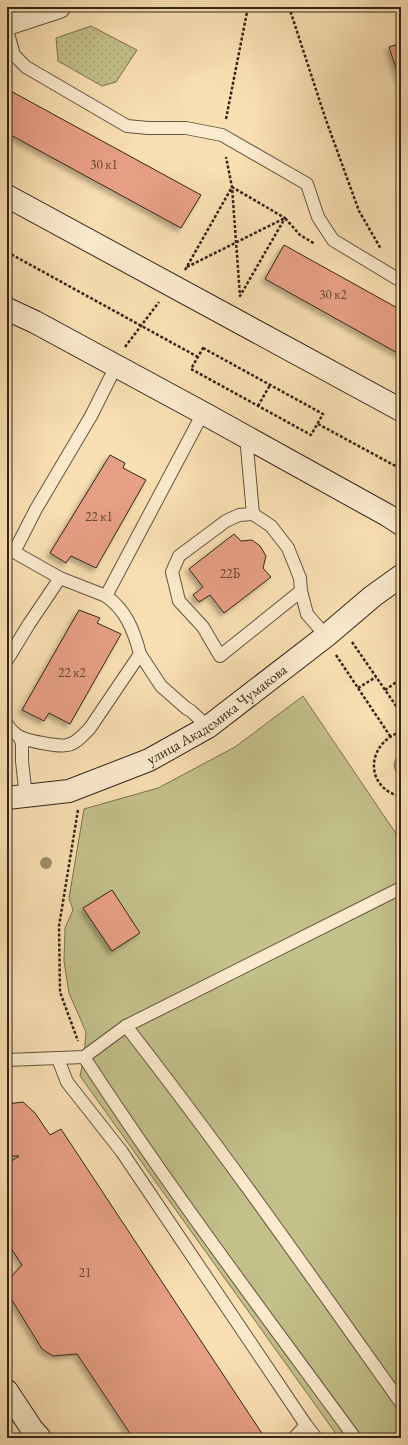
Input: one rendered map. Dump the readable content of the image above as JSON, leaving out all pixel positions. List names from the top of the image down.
{
  "streets": {
    "street": ["улица Академика Чумакова"]
  },
  "house_numbers": [
    "30 к1",
    "30 к2",
    "22 к1",
    "22Б",
    "22 к2",
    "21"
  ]
}
